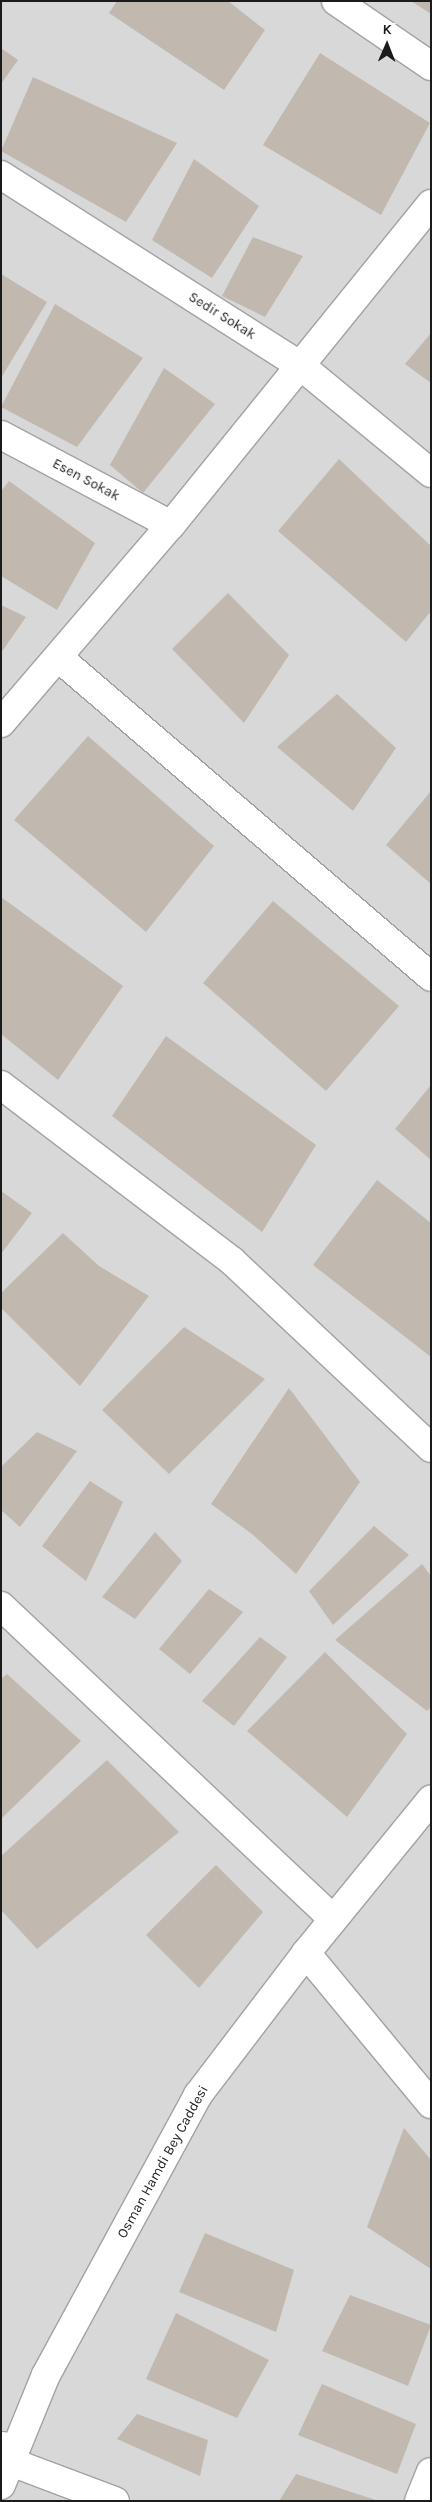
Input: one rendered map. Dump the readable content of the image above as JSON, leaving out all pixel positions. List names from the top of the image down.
{
  "streets": {
    "street": ["Sedir Sokak", "Esen Sokak", "Osman Hamdi Bey Caddesi"]
  },
  "north": "top"
}
